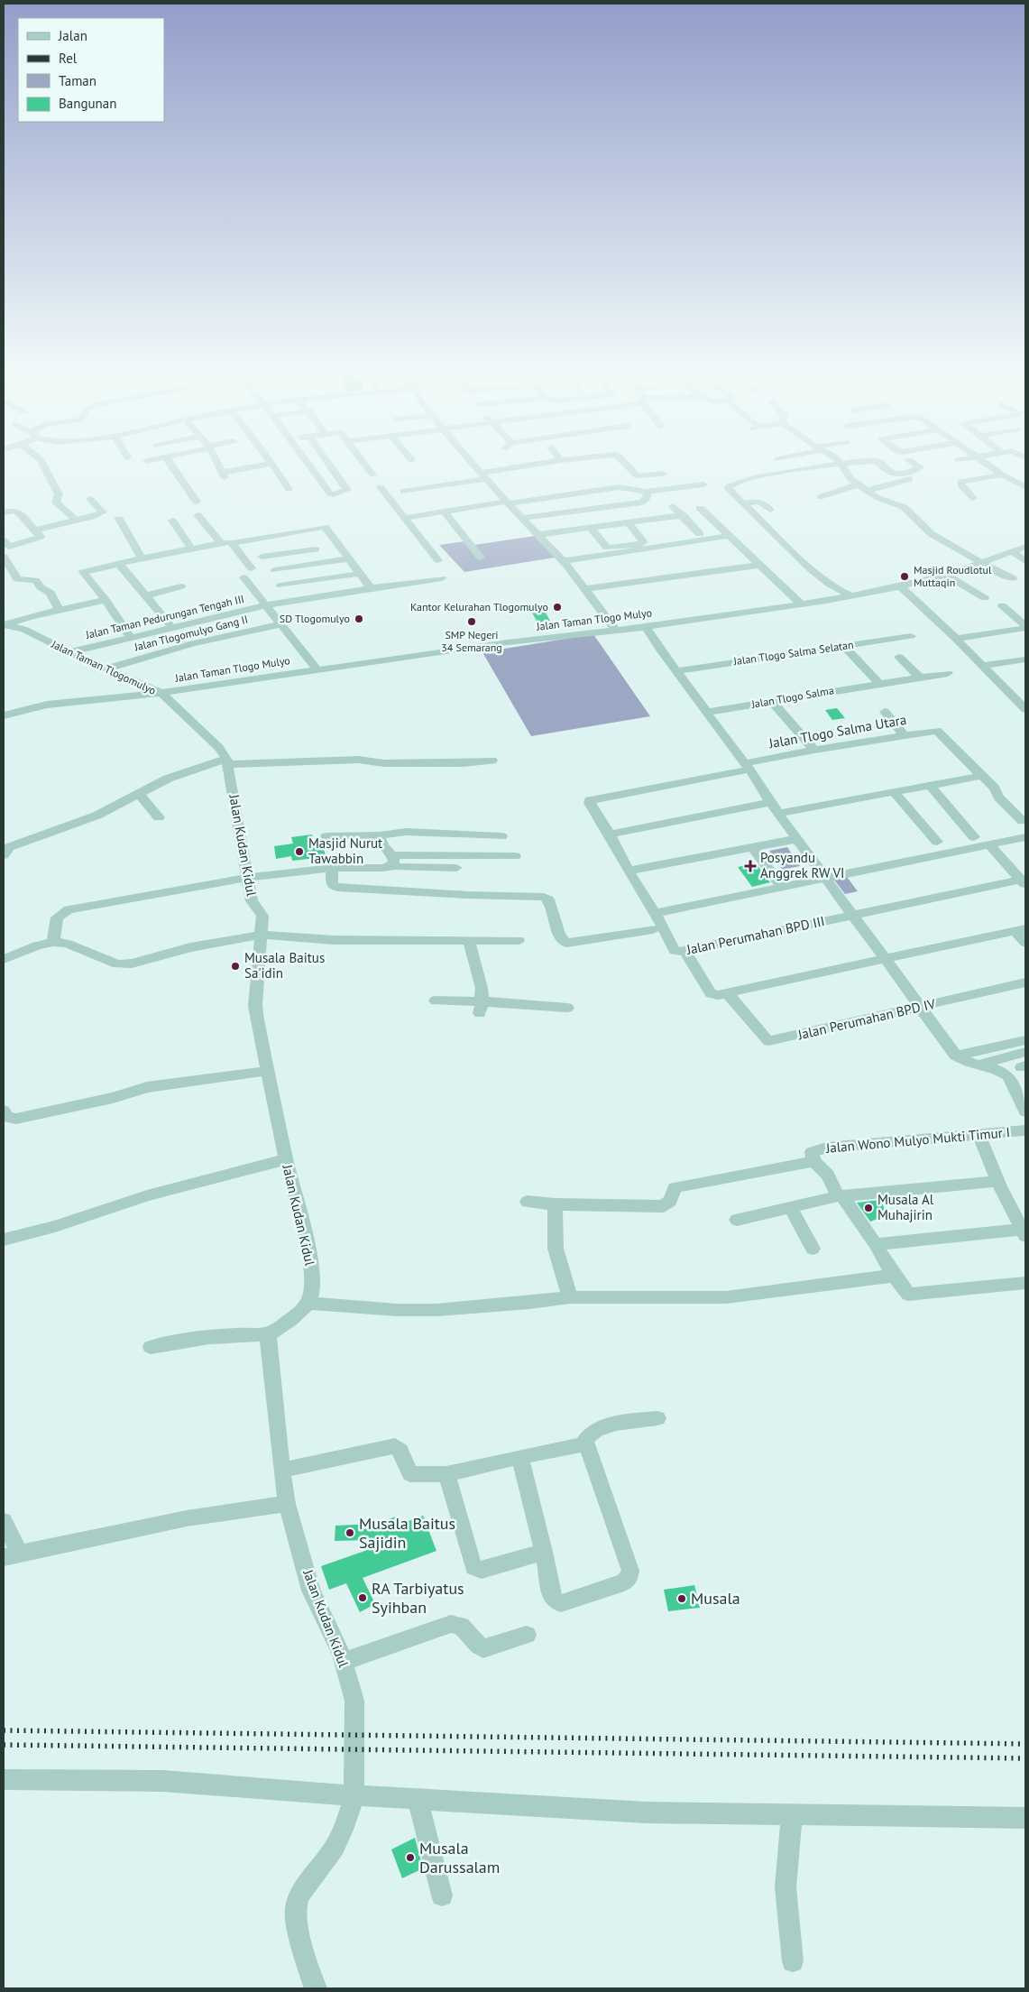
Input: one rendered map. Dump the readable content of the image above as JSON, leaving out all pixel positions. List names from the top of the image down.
{
  "streets": {
    "street": [
      "Jalan Taman Pedurungan Tengah III",
      "Jalan Taman Tlogo Mulyo",
      "Jalan Tlogomulyo Gang II",
      "Jalan Tlogo Salma Selatan",
      "Jalan Taman Tlogomulyo",
      "Jalan Tlogo Salma",
      "Jalan Tlogo Salma Utara",
      "Jalan Kudan Kidul",
      "Jalan Perumahan BPD III",
      "Jalan Perumahan BPD IV",
      "Jalan Wono Mulyo Mukti Timur I"
    ]
  },
  "crossings": [
    ["Jalan Taman Pedurungan Tengah III", "Jalan Taman Tlogomulyo"],
    ["Jalan Taman Tlogo Mulyo", "Jalan Taman Tlogomulyo"],
    ["Jalan Taman Tlogo Mulyo", "Jalan Kudan Kidul"],
    ["Jalan Tlogomulyo Gang II", "Jalan Taman Tlogomulyo"],
    ["Jalan Taman Tlogomulyo", "Jalan Kudan Kidul"]
  ],
  "places": {
    "other": [
      "Masjid Roudlotul Muttaqin",
      "Kantor Kelurahan Tlogomulyo",
      "SD Tlogomulyo",
      "SMP Negeri 34 Semarang",
      "Masjid Nurut Tawabbin",
      "Musala Baitus Sa'idin",
      "Musala Al Muhajirin",
      "Musala Baitus Sajidin",
      "RA Tarbiyatus Syihban",
      "Musala",
      "Musala Darussalam"
    ],
    "health": ["Posyandu Anggrek RW VI"]
  },
  "legend": [
    "Jalan",
    "Rel",
    "Taman",
    "Bangunan"
  ]
}
